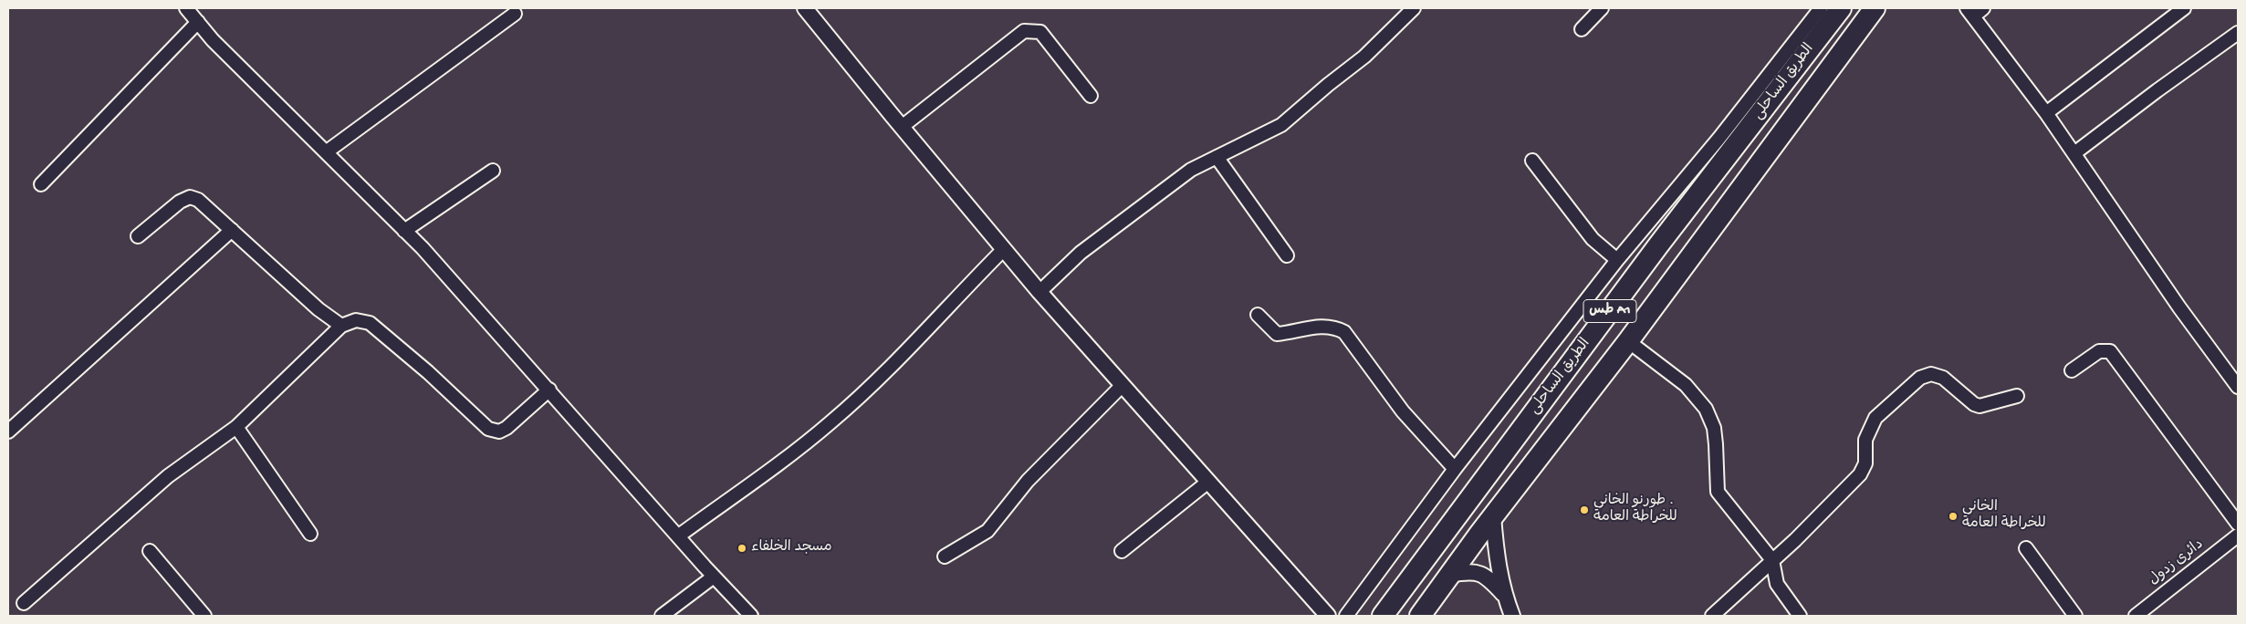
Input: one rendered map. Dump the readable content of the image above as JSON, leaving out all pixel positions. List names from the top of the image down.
{
  "streets": {
    "highway": ["الطريق الساحلى", "طس A1"],
    "street": ["دائرى زدول"]
  },
  "places": ["طورنو الخاني . للخراطة العامة", "الخاني للخراطة العامة", "مسجد الخلفاء"]
}
